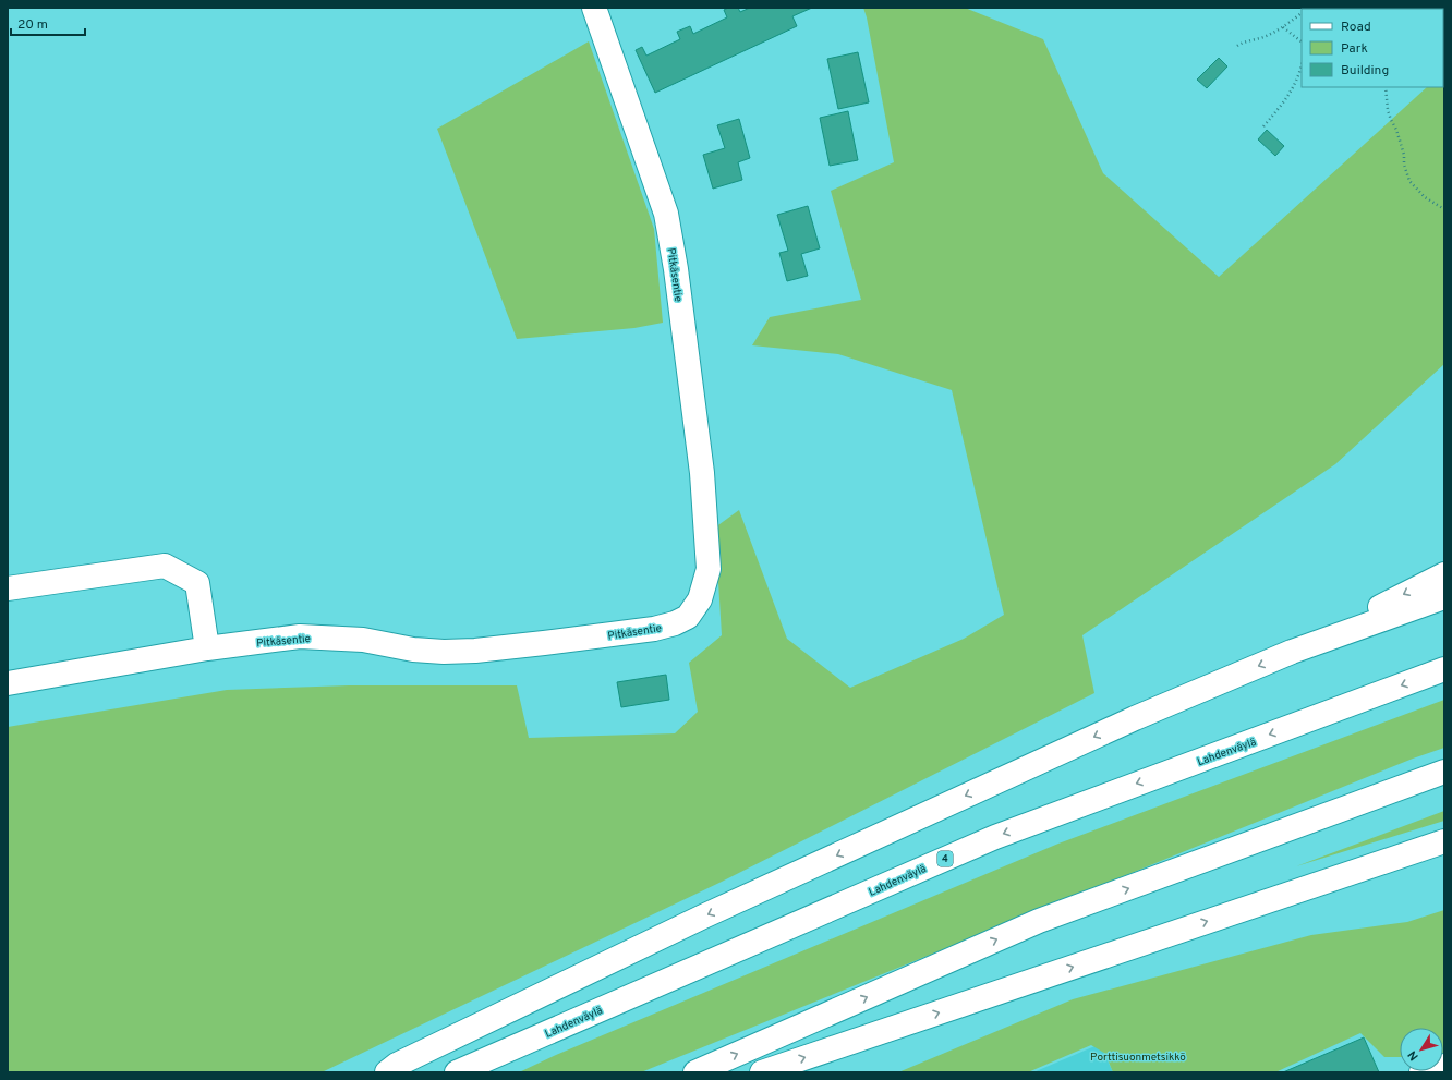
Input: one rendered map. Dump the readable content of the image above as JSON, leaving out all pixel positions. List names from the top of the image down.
{
  "streets": {
    "main road": ["Pitkäsentie", "Lahdenväylä", "4"]
  },
  "parks": ["Porttisuonmetsikkö"],
  "legend": ["Road", "Park", "Building"],
  "scale_bar": "20 m",
  "north": "bottom left"
}
